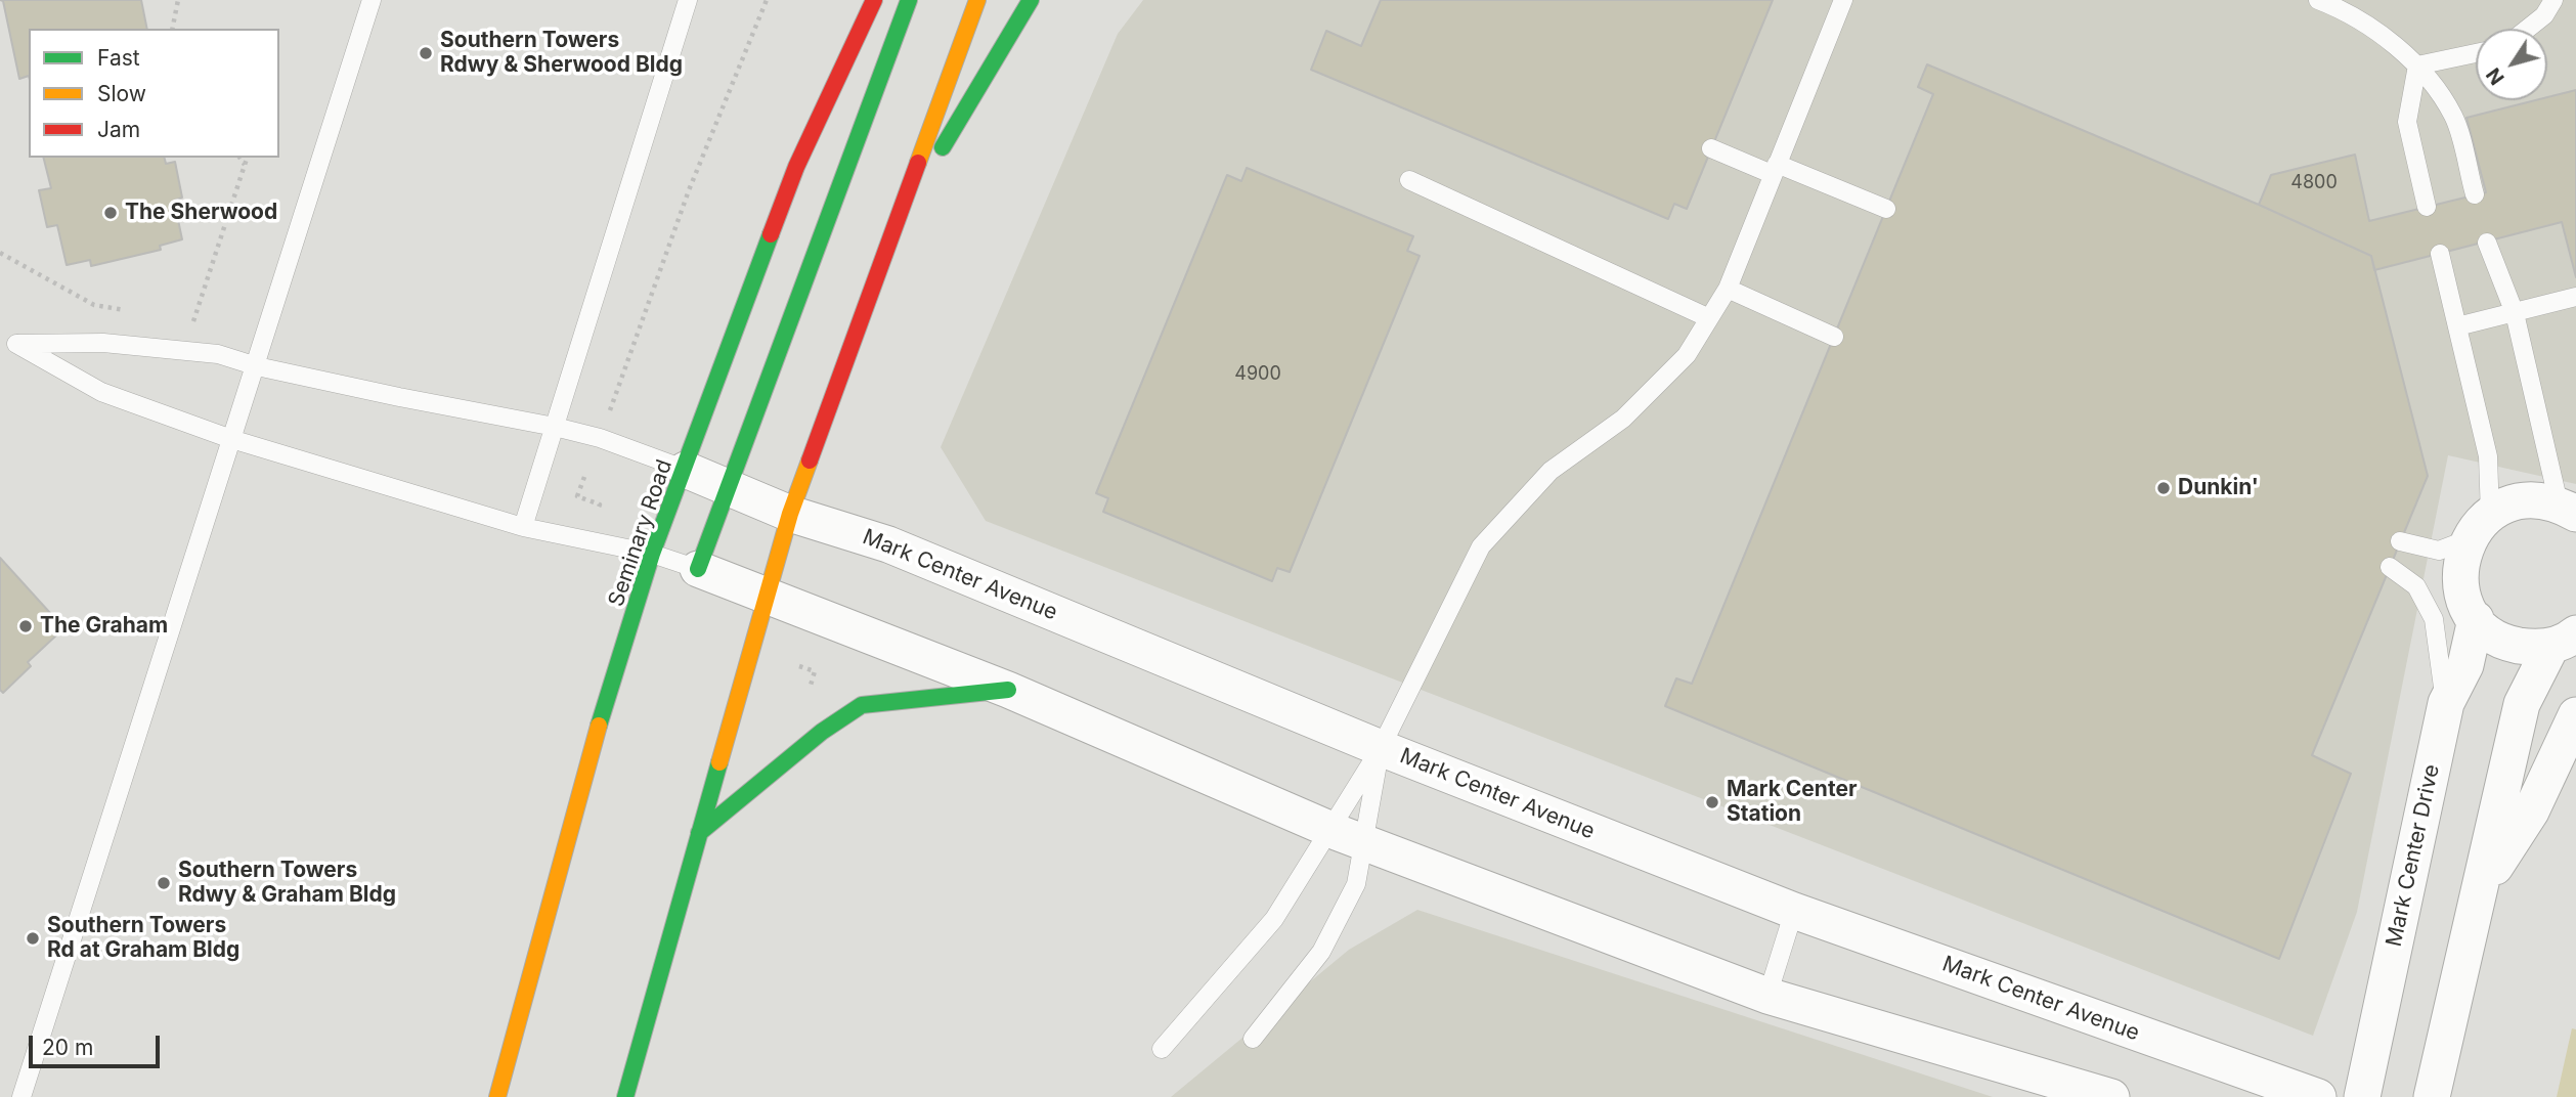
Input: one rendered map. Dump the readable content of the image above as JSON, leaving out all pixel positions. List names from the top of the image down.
{
  "streets": {
    "main road": ["Seminary Road"],
    "street": ["Mark Center Avenue", "Mark Center Drive"]
  },
  "crossings": [
    ["Seminary Road", "Mark Center Avenue"]
  ],
  "places": [
    "Southern Towers Rdwy & Sherwood Bldg",
    "The Sherwood",
    "Dunkin'",
    "The Graham",
    "Mark Center Station",
    "Southern Towers Rdwy & Graham Bldg",
    "Southern Towers Rd at Graham Bldg"
  ],
  "house_numbers": ["4800", "4900"],
  "legend": ["Fast", "Slow", "Jam"],
  "scale_bar": "20 m",
  "north": "bottom left"
}
